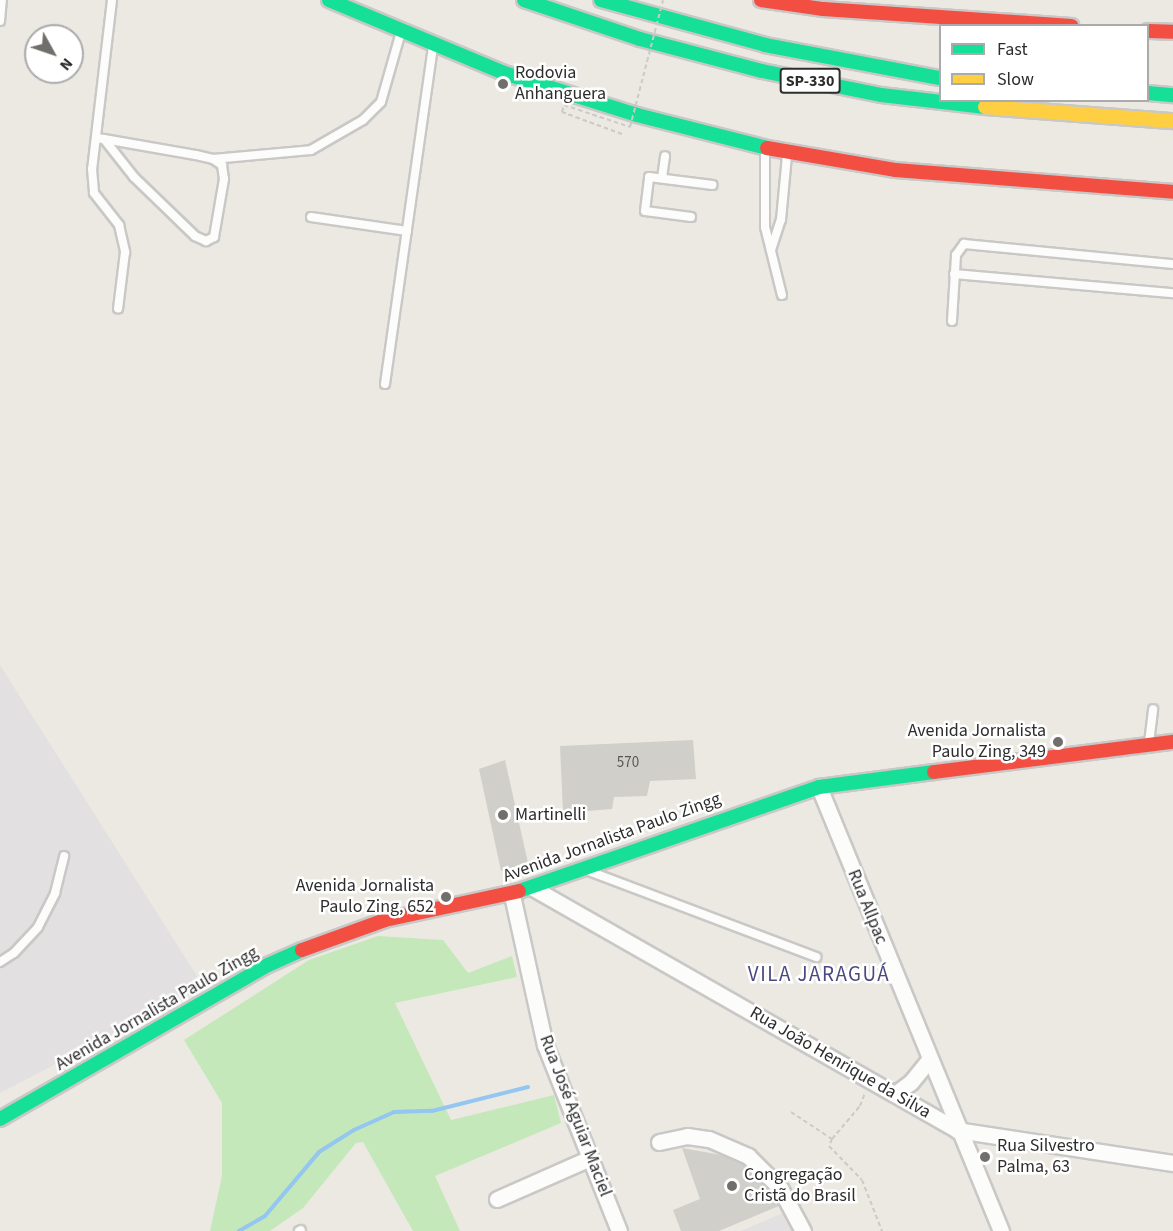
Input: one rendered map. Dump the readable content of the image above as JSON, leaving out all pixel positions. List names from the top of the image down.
{
  "streets": {
    "main road": ["SP-330", "Avenida Jornalista Paulo Zingg"],
    "street": ["Rua Allpac", "Rua João Henrique da Silva", "Rua José Aguiar Maciel"]
  },
  "crossings": [
    ["Avenida Jornalista Paulo Zingg", "Rua Allpac"],
    ["Avenida Jornalista Paulo Zingg", "Rua João Henrique da Silva"],
    ["Avenida Jornalista Paulo Zingg", "Rua José Aguiar Maciel"],
    ["Rua Allpac", "Rua João Henrique da Silva"]
  ],
  "districts": ["VILA JARAGUÁ"],
  "places": [
    "Rodovia Anhanguera",
    "Avenida Jornalista Paulo Zing, 349",
    "Martinelli",
    "Avenida Jornalista Paulo Zing, 652",
    "Rua Silvestro Palma, 63",
    "Congregação Cristã do Brasil"
  ],
  "house_numbers": ["570"],
  "legend": ["Fast", "Slow"],
  "north": "bottom right"
}
